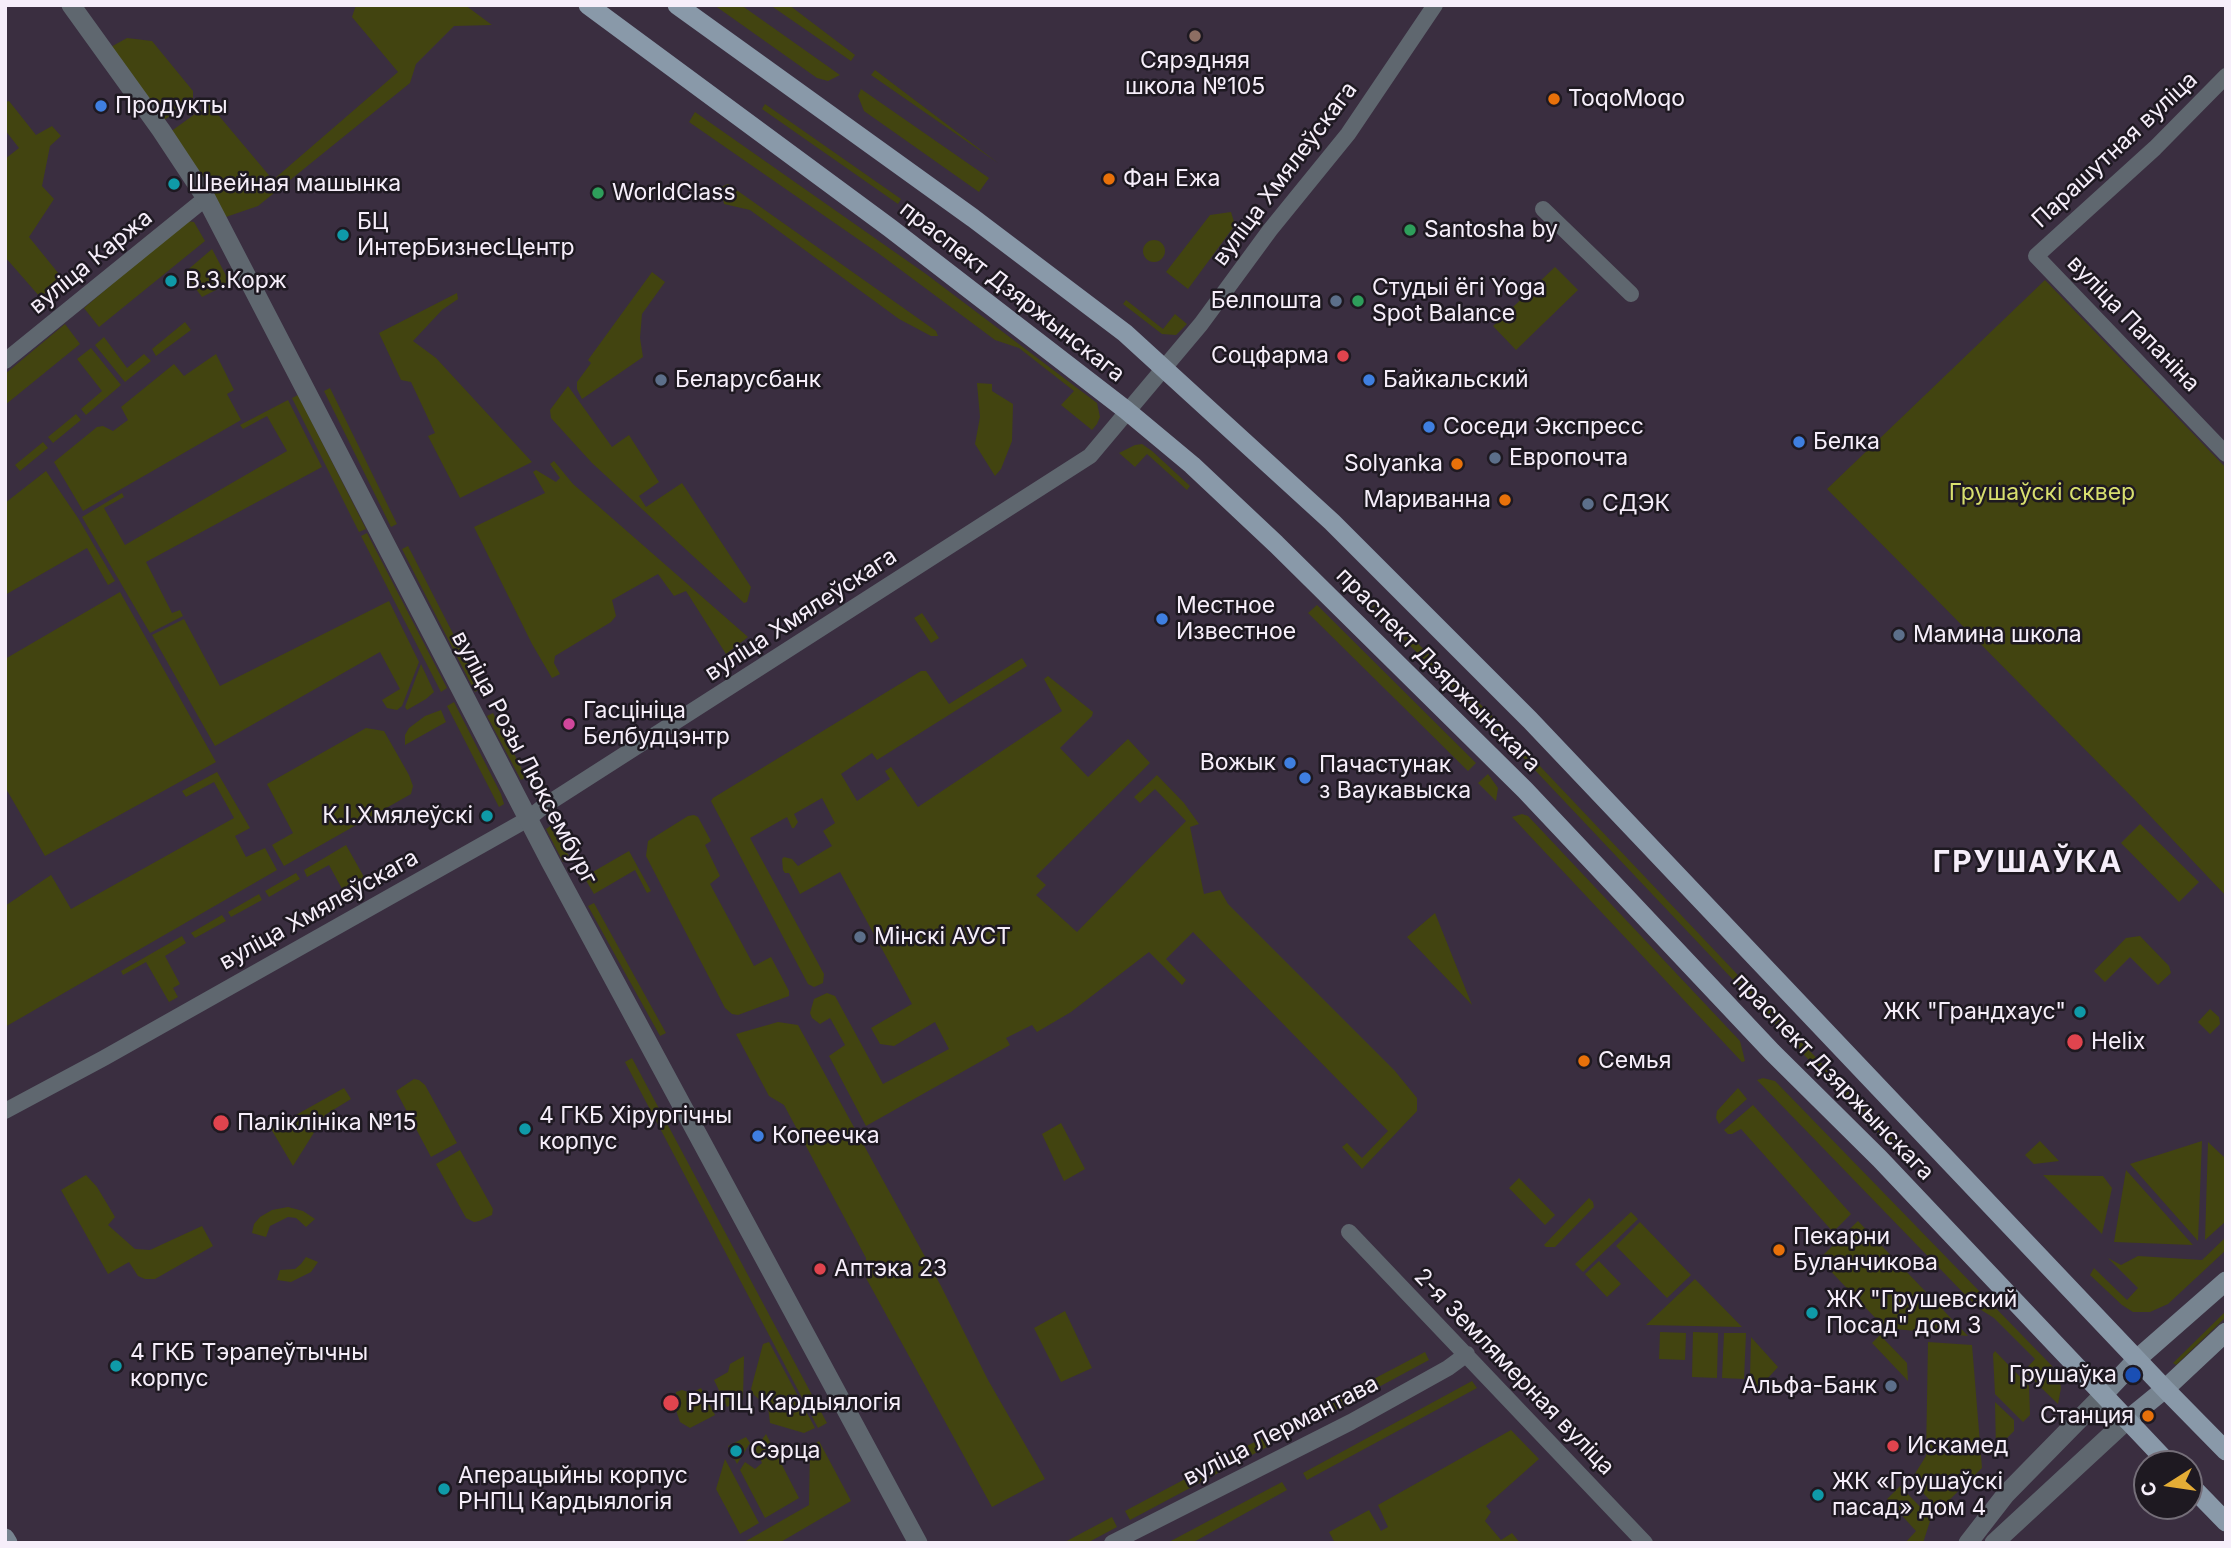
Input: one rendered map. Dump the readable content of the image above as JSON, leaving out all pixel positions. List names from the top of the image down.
{
  "streets": {
    "main road": ["праспект Дзяржынскага"],
    "street": [
      "Парашутная вуліца",
      "вуліца Хмялеўскага",
      "вуліца Каржа",
      "вуліца Папаніна",
      "вуліца Розы Люксембург",
      "2-я Землямерная вуліца",
      "вуліца Лермантава"
    ]
  },
  "crossings": [
    ["Парашутная вуліца", "вуліца Папаніна"],
    ["вуліца Хмялеўскага", "праспект Дзяржынскага"],
    ["вуліца Хмялеўскага", "вуліца Розы Люксембург"],
    ["вуліца Каржа", "вуліца Розы Люксембург"],
    ["2-я Землямерная вуліца", "вуліца Лермантава"]
  ],
  "districts": ["ГРУШАЎКА"],
  "parks": ["Грушаўскі сквер"],
  "places": [
    "Сярэдняя школа №105",
    "ToqoMoqo",
    "Продукты",
    "Фан Ежа",
    "Швейная машынка",
    "WorldClass",
    "Santosha by",
    "БЦ ИнтерБизнесЦентр",
    "В.З.Корж",
    "Белпошта",
    "Студыі ёгі Yoga Spot Balance",
    "Соцфарма",
    "Беларусбанк",
    "Байкальский",
    "Соседи Экспресс",
    "Белка",
    "Европочта",
    "Solyanka",
    "Мариванна",
    "СДЭК",
    "Местное Известное",
    "Мамина школа",
    "Гасцініца Белбудцэнтр",
    "Вожык",
    "Пачастунак з Ваукавыска",
    "К.І.Хмялеўскі",
    "Мінскі АУСТ",
    "ЖК \"Грандхаус\"",
    "Helix",
    "Семья",
    "Паліклініка №15",
    "4 ГКБ Хірургічны корпус",
    "Копеечка",
    "Пекарни Буланчикова",
    "Аптэка 23",
    "ЖК \"Грушевский Посад\" дом 3",
    "4 ГКБ Тэрапеўтычны корпус",
    "Грушаўка",
    "Альфа-Банк",
    "РНПЦ Кардыялогія",
    "Станция",
    "Искамед",
    "Сэрца",
    "Аперацыйны корпус РНПЦ Кардыялогія",
    "ЖК «Грушаўскі пасад» дом 4"
  ],
  "north": "left"
}
